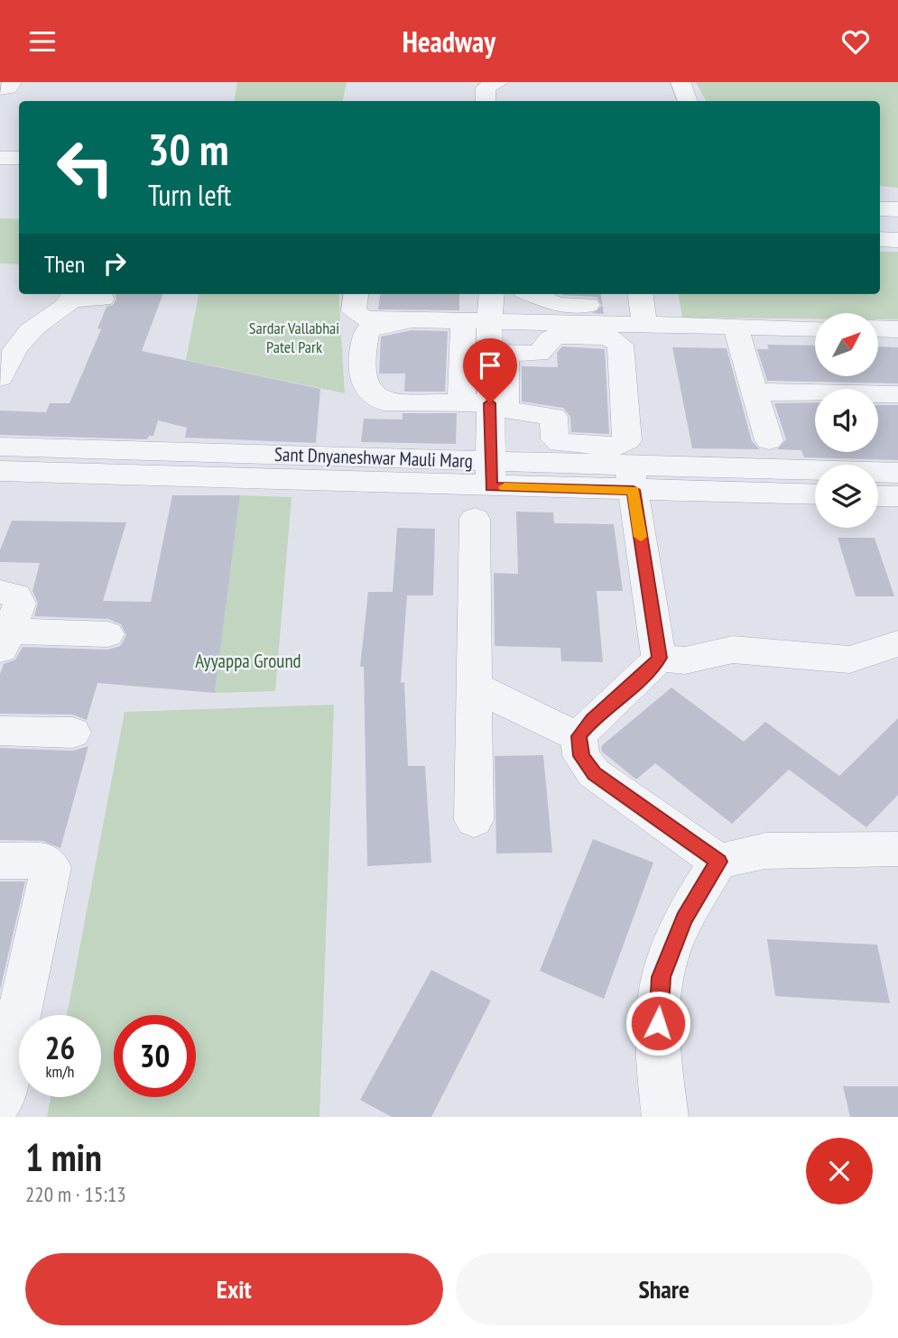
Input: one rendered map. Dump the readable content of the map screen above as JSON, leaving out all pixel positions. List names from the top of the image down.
{
  "streets": {
    "street": ["Sant Dnyaneshwar Mauli Marg"]
  },
  "parks": ["Sardar Vallabhai Patel Park", "Ayyappa Ground"],
  "north": "top right",
  "page": {
    "header": "Headway",
    "turn": ["30 m", "Turn left"],
    "then": "Then",
    "speed": "26 km/h",
    "limit": "30",
    "heading": ["1 min", "220 m · 15:13"],
    "buttons": ["Exit", "Share"]
  }
}
